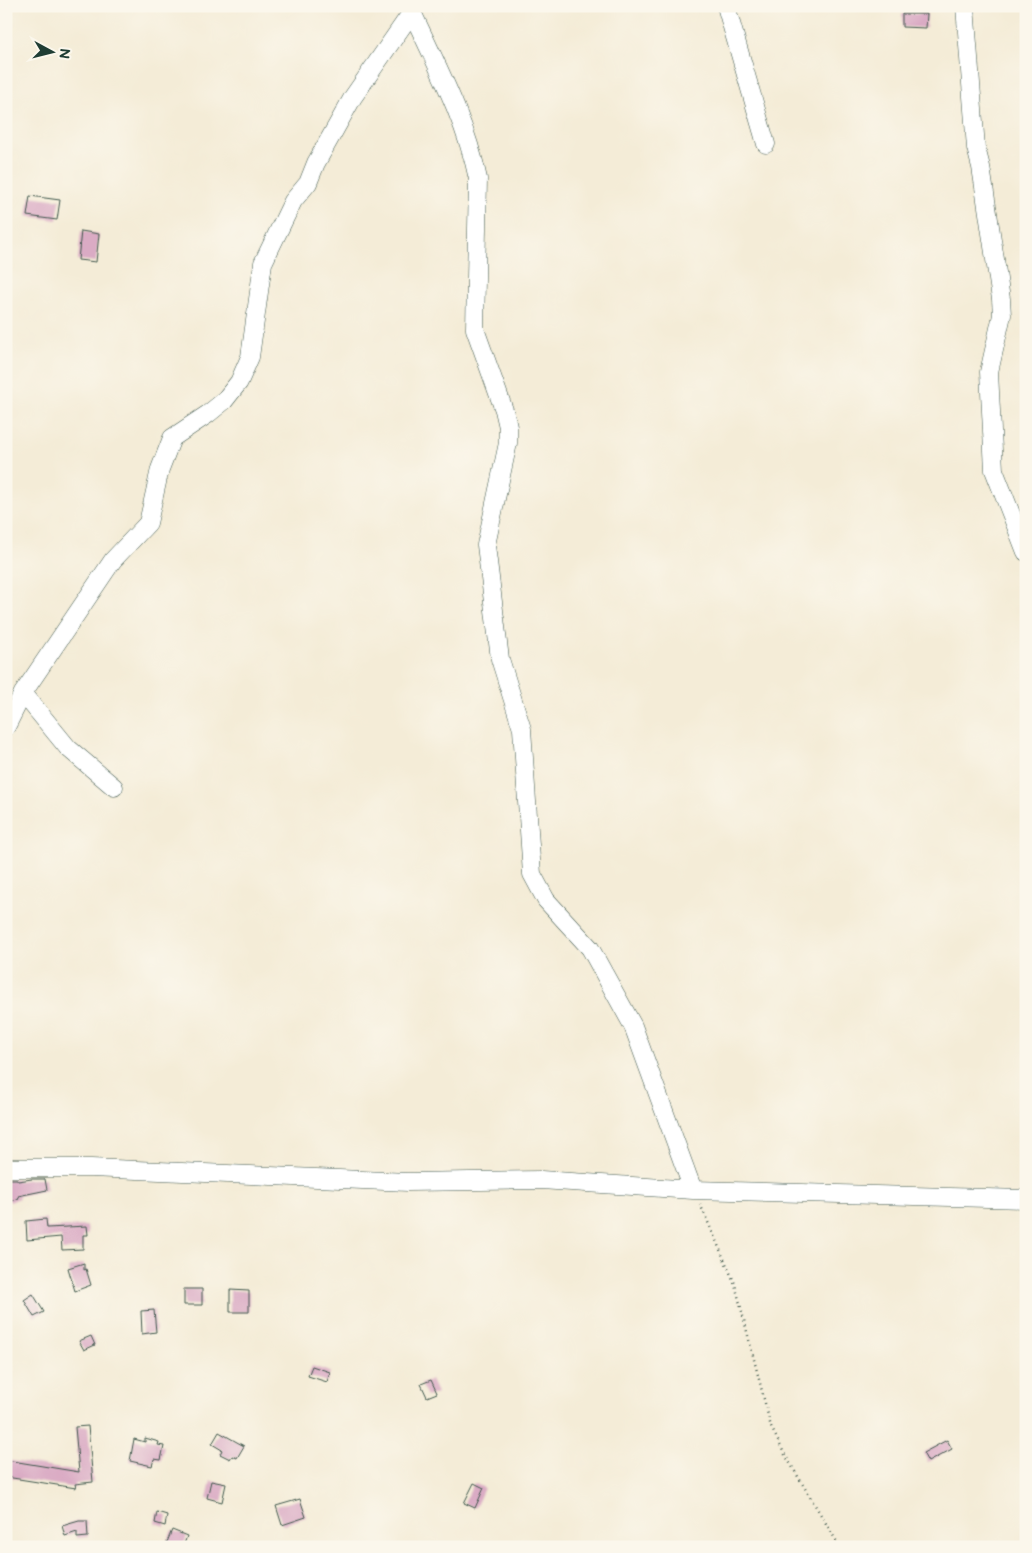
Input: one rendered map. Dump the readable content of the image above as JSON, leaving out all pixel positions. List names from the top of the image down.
{
  "north": "right"
}
